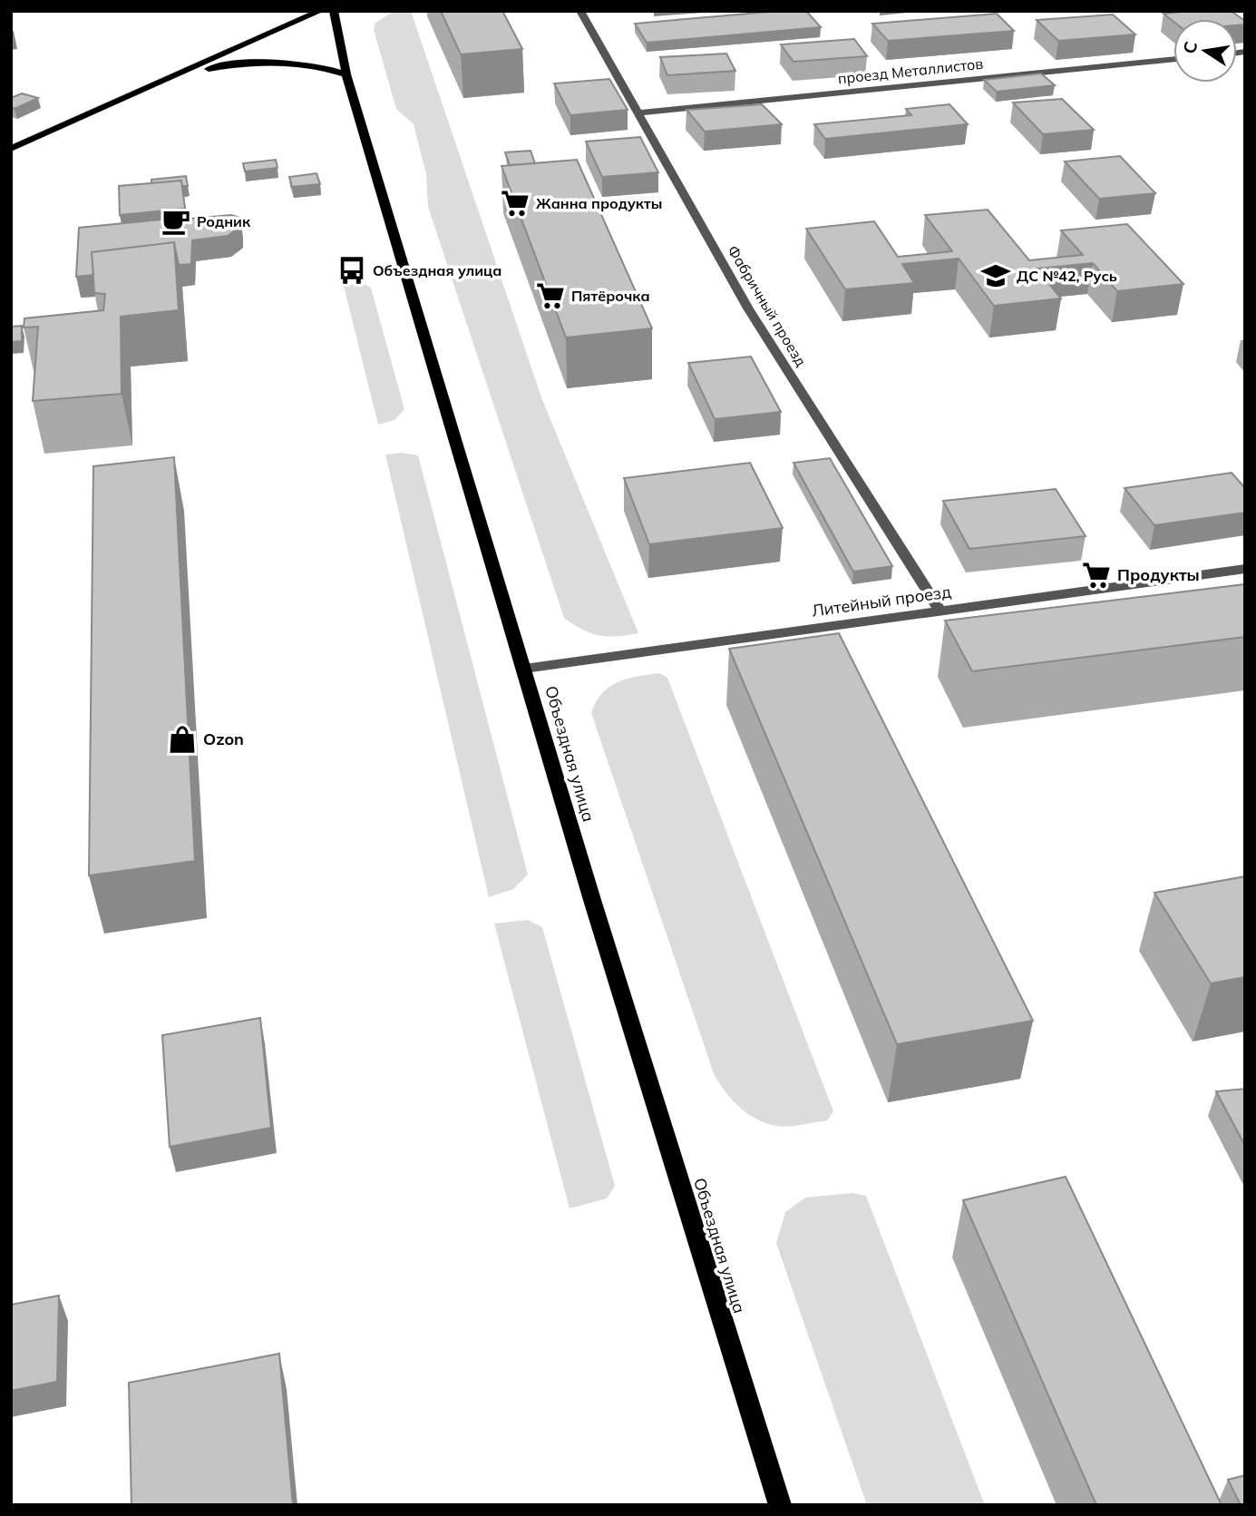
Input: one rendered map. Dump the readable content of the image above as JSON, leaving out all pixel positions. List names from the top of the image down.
{
  "streets": {
    "main road": ["Объездная улица"],
    "street": ["проезд Металлистов", "Фабричный проезд", "Литейный проезд"]
  },
  "crossings": [
    ["проезд Металлистов", "Фабричный проезд"],
    ["Фабричный проезд", "Литейный проезд"],
    ["Литейный проезд", "Объездная улица"]
  ],
  "places": {
    "supermarket": ["Жанна продукты", "Пятёрочка", "Продукты"],
    "cafe": ["Родник"],
    "bus stop": ["Объездная улица"],
    "school or university": ["ДС №42, Русь"],
    "shop": ["Ozon"]
  },
  "north": "left"
}
